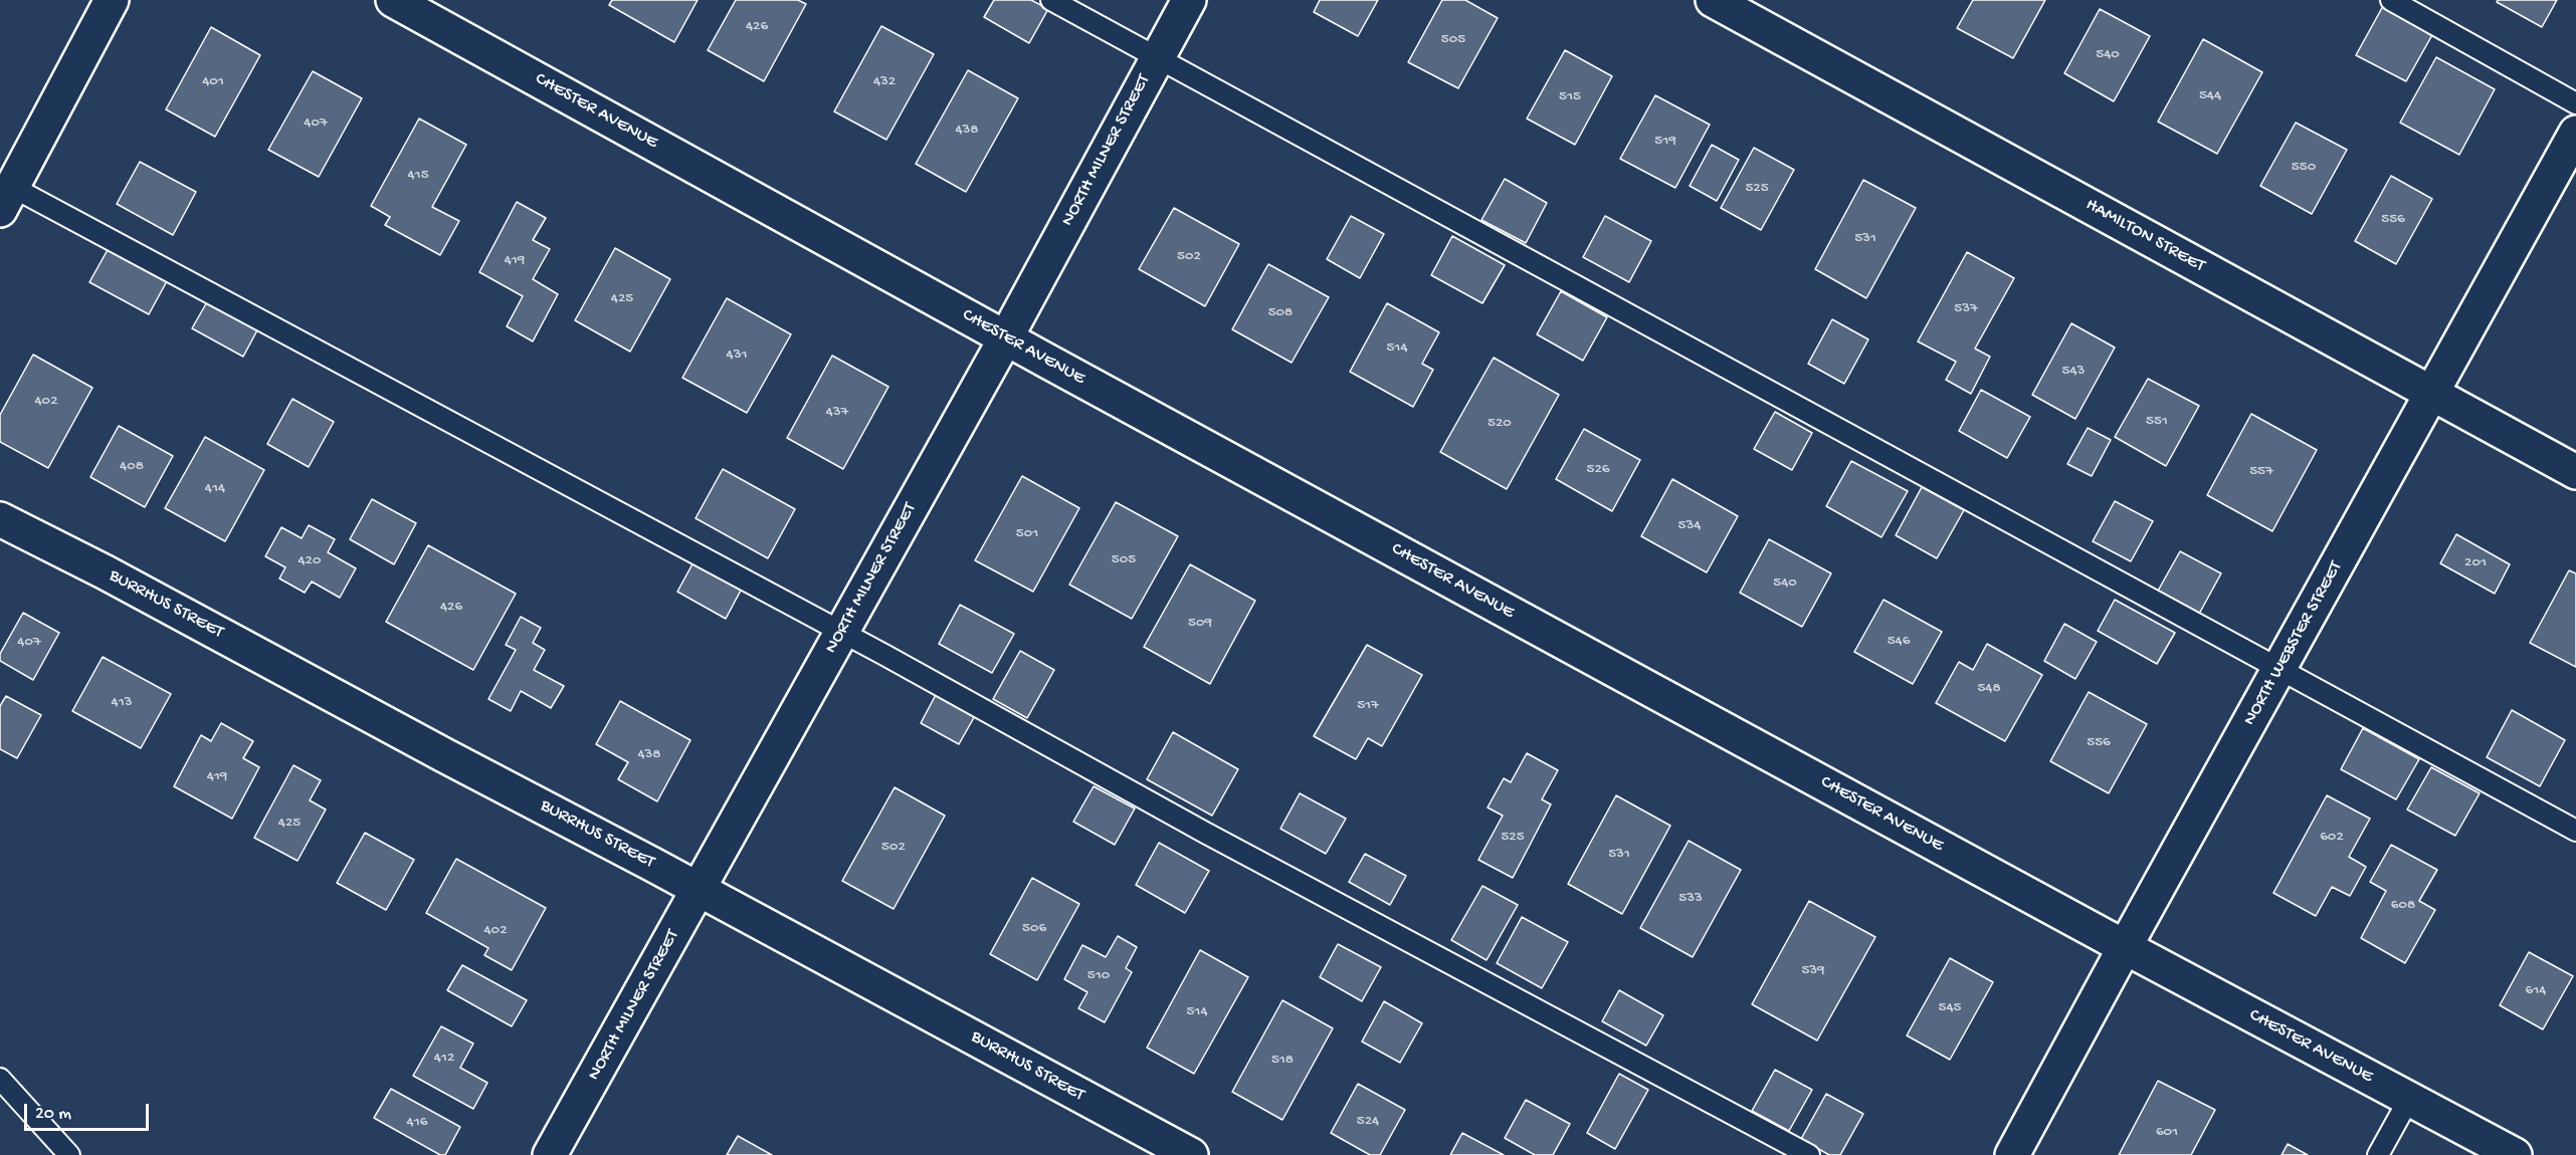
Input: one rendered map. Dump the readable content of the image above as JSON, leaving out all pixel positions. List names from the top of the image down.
{
  "streets": {
    "street": [
      "CHESTER AVENUE",
      "NORTH MILNER STREET",
      "HAMILTON STREET",
      "BURRHUS STREET",
      "NORTH WEBSTER STREET"
    ]
  },
  "crossings": [
    ["CHESTER AVENUE", "NORTH MILNER STREET"],
    ["CHESTER AVENUE", "NORTH WEBSTER STREET"],
    ["NORTH MILNER STREET", "BURRHUS STREET"],
    ["HAMILTON STREET", "NORTH WEBSTER STREET"]
  ],
  "house_numbers": [
    "426",
    "505",
    "540",
    "401",
    "432",
    "544",
    "515",
    "407",
    "438",
    "519",
    "550",
    "415",
    "525",
    "556",
    "531",
    "502",
    "419",
    "425",
    "537",
    "508",
    "514",
    "431",
    "543",
    "402",
    "437",
    "551",
    "520",
    "408",
    "526",
    "557",
    "414",
    "534",
    "501",
    "505",
    "420",
    "201",
    "540",
    "426",
    "509",
    "546",
    "407",
    "548",
    "413",
    "517",
    "556",
    "438",
    "419",
    "425",
    "525",
    "602",
    "502",
    "531",
    "533",
    "608",
    "506",
    "402",
    "539",
    "510",
    "614",
    "545",
    "514",
    "412",
    "518",
    "524",
    "416",
    "601"
  ],
  "scale_bar": "20 m"
}
